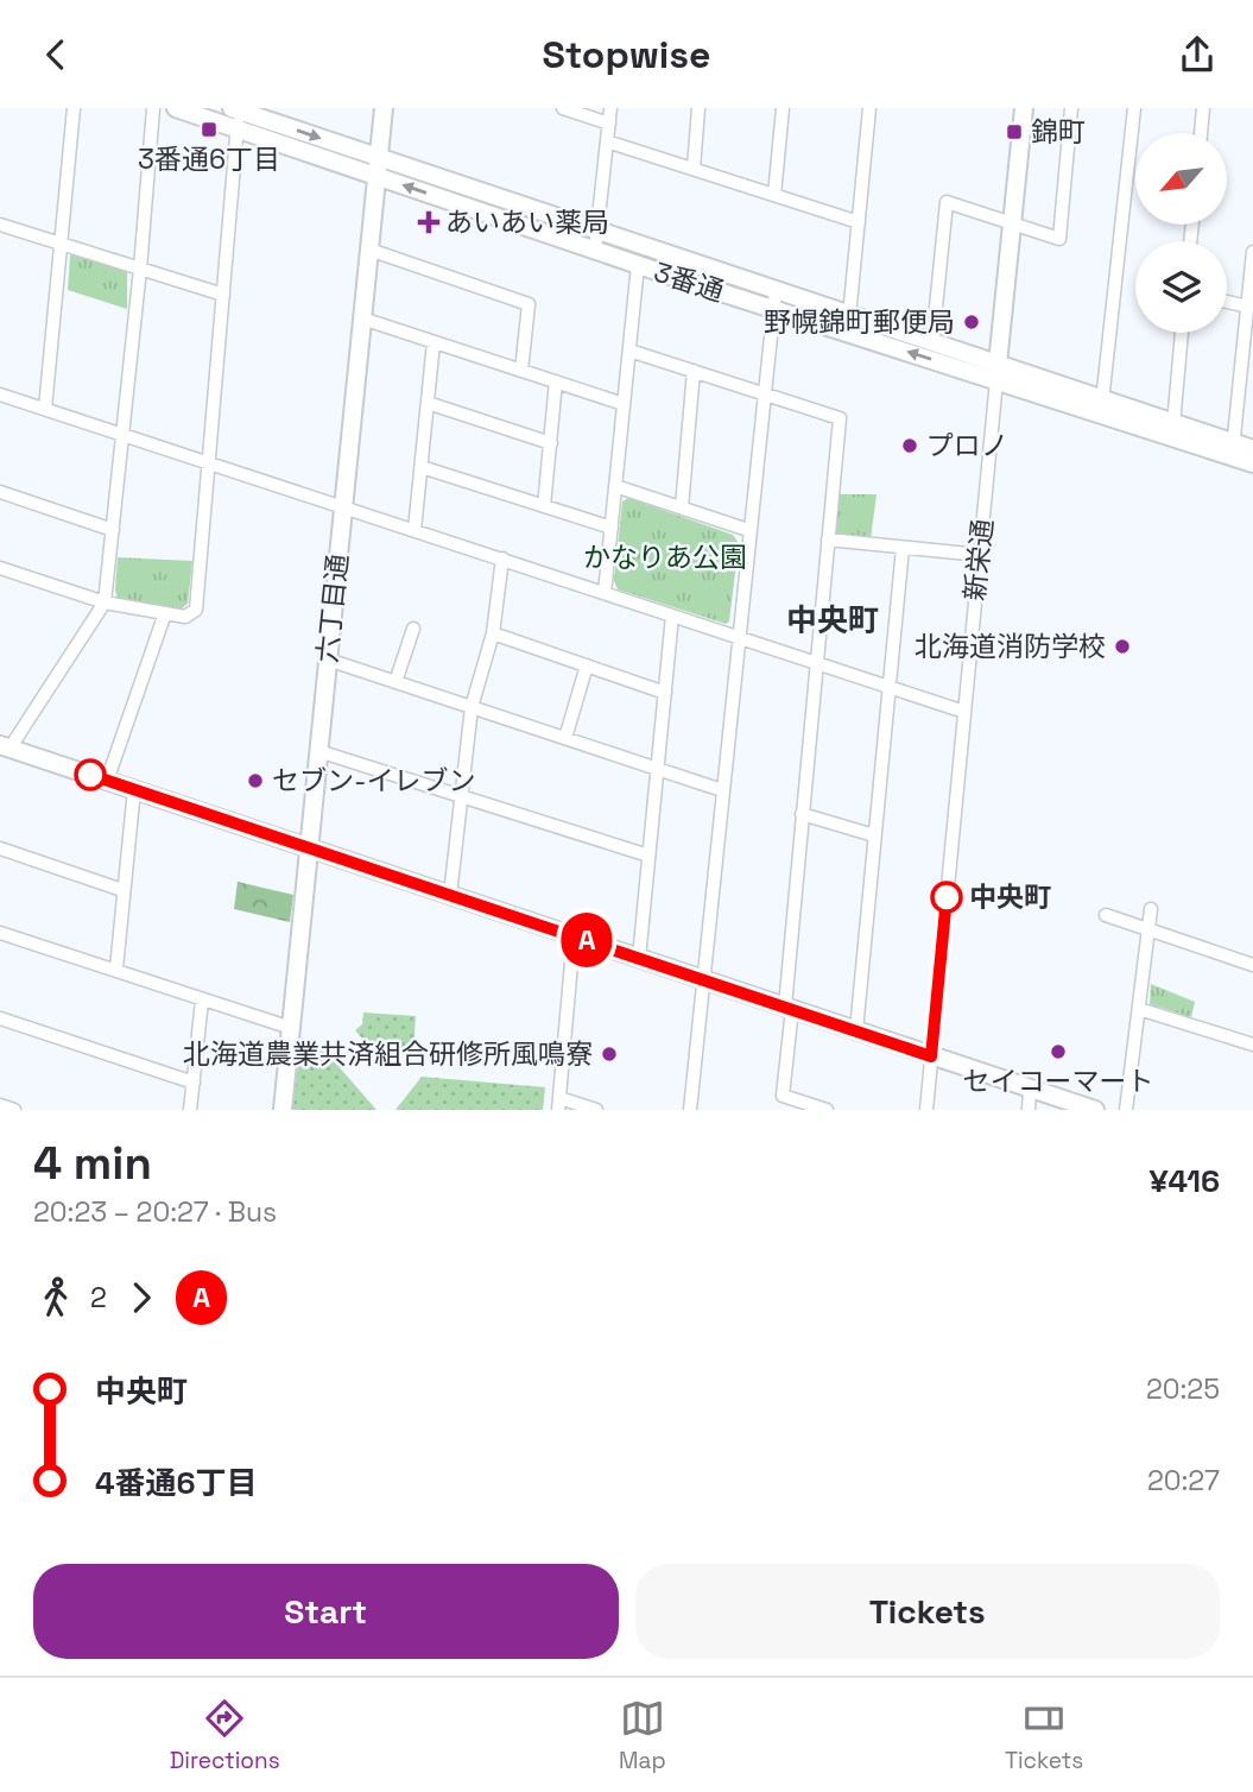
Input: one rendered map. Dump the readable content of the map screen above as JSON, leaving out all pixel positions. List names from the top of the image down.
{
  "streets": {
    "street": ["3番通", "新栄通", "六丁目通"]
  },
  "crossings": [
    ["3番通", "新栄通"],
    ["3番通", "六丁目通"]
  ],
  "districts": ["中央町"],
  "parks": ["かなりあ公園"],
  "places": {
    "transit": ["3番通6丁目", "錦町"],
    "health": ["あいあい薬局"],
    "other": [
      "野幌錦町郵便局",
      "プロノ",
      "北海道消防学校",
      "セブン-イレブン",
      "中央町",
      "セイコーマート",
      "北海道農業共済組合研修所風鳴寮"
    ]
  },
  "lines": ["bus line A"],
  "north": "bottom left",
  "page": {
    "header": "Stopwise",
    "on_map": "A",
    "heading": ["4 min", "20:23 – 20:27 · Bus", "¥416"],
    "legs": ["2", "A"],
    "list": [
      {
        "name": "中央町",
        "value": "20:25"
      },
      {
        "name": "4番通6丁目",
        "value": "20:27"
      }
    ],
    "buttons": ["Start", "Tickets"],
    "tabs": ["Directions", "Map", "Tickets"]
  }
}
